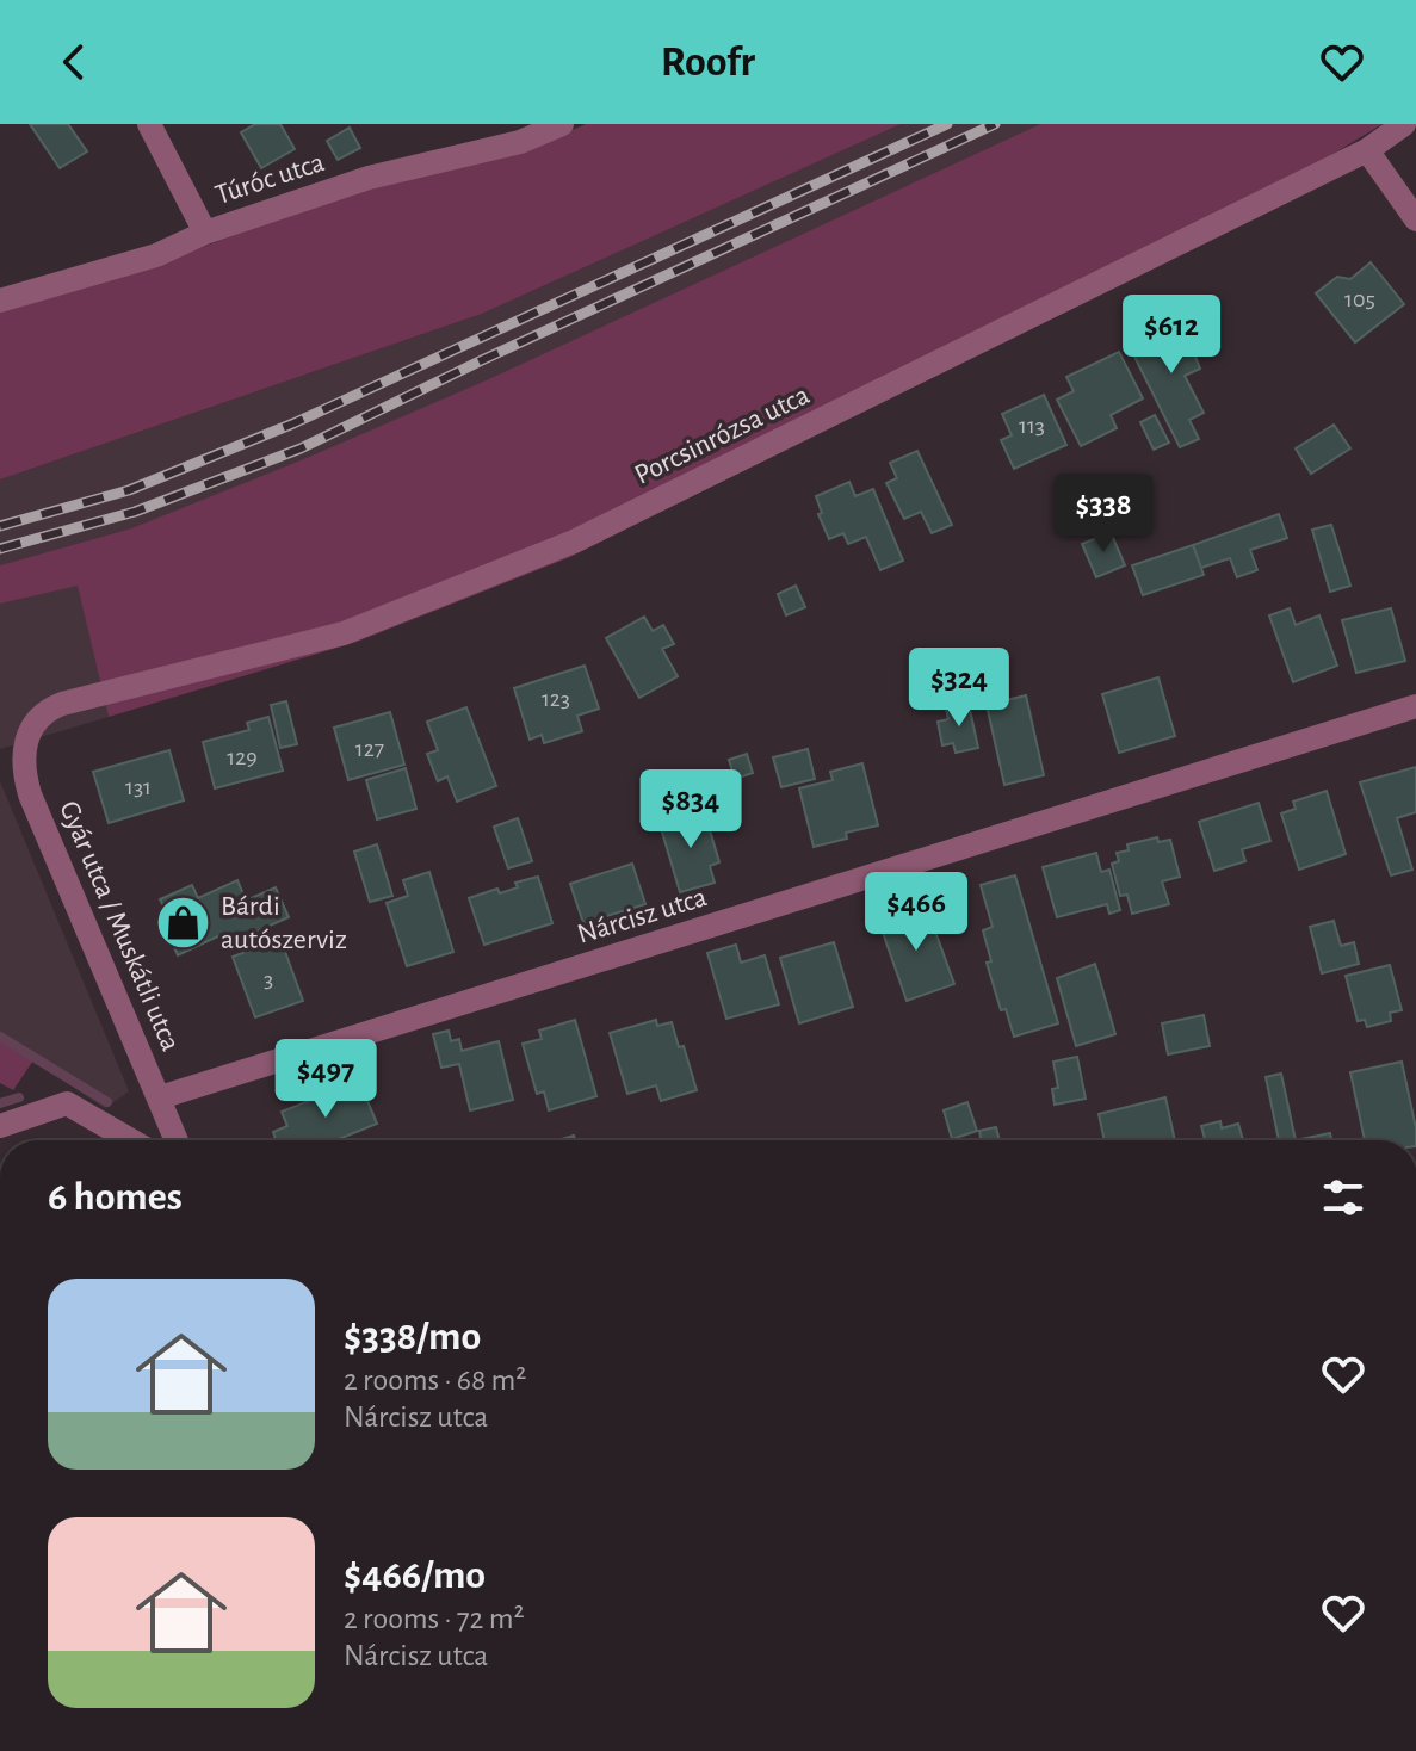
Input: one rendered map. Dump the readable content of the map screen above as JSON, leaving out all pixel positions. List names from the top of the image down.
{
  "streets": {
    "street": [
      "Túróc utca",
      "Porcsinrózsa utca",
      "Nárcisz utca",
      "Gyár utca / Muskátli utca"
    ]
  },
  "crossings": [
    ["Porcsinrózsa utca", "Gyár utca / Muskátli utca"],
    ["Nárcisz utca", "Gyár utca / Muskátli utca"]
  ],
  "places": {
    "shop": ["Bárdi autószerviz"]
  },
  "house_numbers": [
    "105",
    "113",
    "123",
    "127",
    "129",
    "131",
    "3"
  ],
  "page": {
    "header": "Roofr",
    "price": [
      "$612",
      "$338",
      "$324",
      "$834",
      "$466",
      "$497"
    ],
    "heading": "6 homes",
    "list": [
      {
        "name": "$338/mo",
        "note": "2 rooms · 68 m² · Nárcisz utca"
      },
      {
        "name": "$466/mo",
        "note": "2 rooms · 72 m² · Nárcisz utca"
      }
    ]
  }
}
